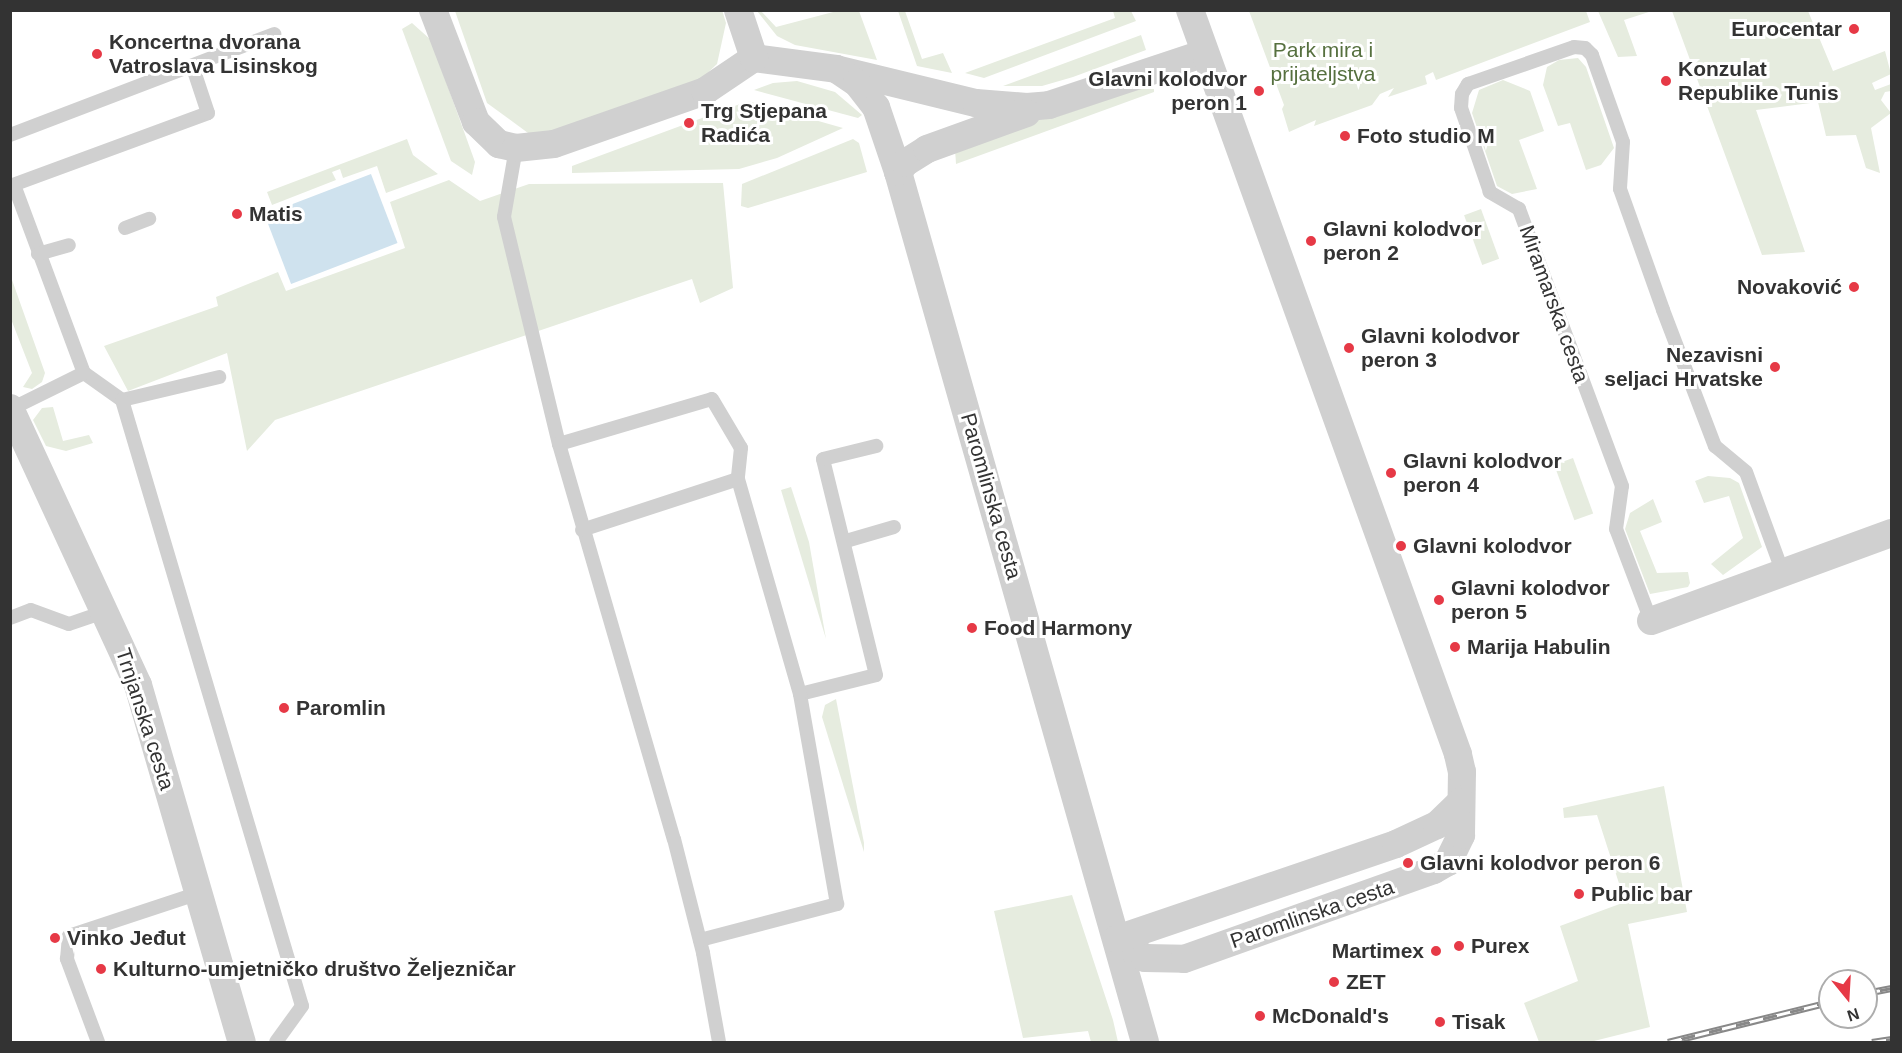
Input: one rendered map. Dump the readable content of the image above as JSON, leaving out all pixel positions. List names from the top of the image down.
{
  "streets": {
    "street": ["Miramarska cesta", "Paromlinska cesta", "Trnjanska cesta"]
  },
  "parks": ["Park mira i prijateljstva"],
  "places": [
    "Eurocentar",
    "Koncertna dvorana Vatroslava Lisinskog",
    "Konzulat Republike Tunis",
    "Glavni kolodvor peron 1",
    "Trg Stjepana Radića",
    "Foto studio M",
    "Matis",
    "Glavni kolodvor peron 2",
    "Novaković",
    "Glavni kolodvor peron 3",
    "Nezavisni seljaci Hrvatske",
    "Glavni kolodvor peron 4",
    "Glavni kolodvor",
    "Glavni kolodvor peron 5",
    "Food Harmony",
    "Marija Habulin",
    "Paromlin",
    "Glavni kolodvor peron 6",
    "Public bar",
    "Vinko Jeđut",
    "Purex",
    "Martimex",
    "Kulturno-umjetničko društvo Željezničar",
    "ZET",
    "McDonald's",
    "Tisak"
  ],
  "north": "bottom"
}
